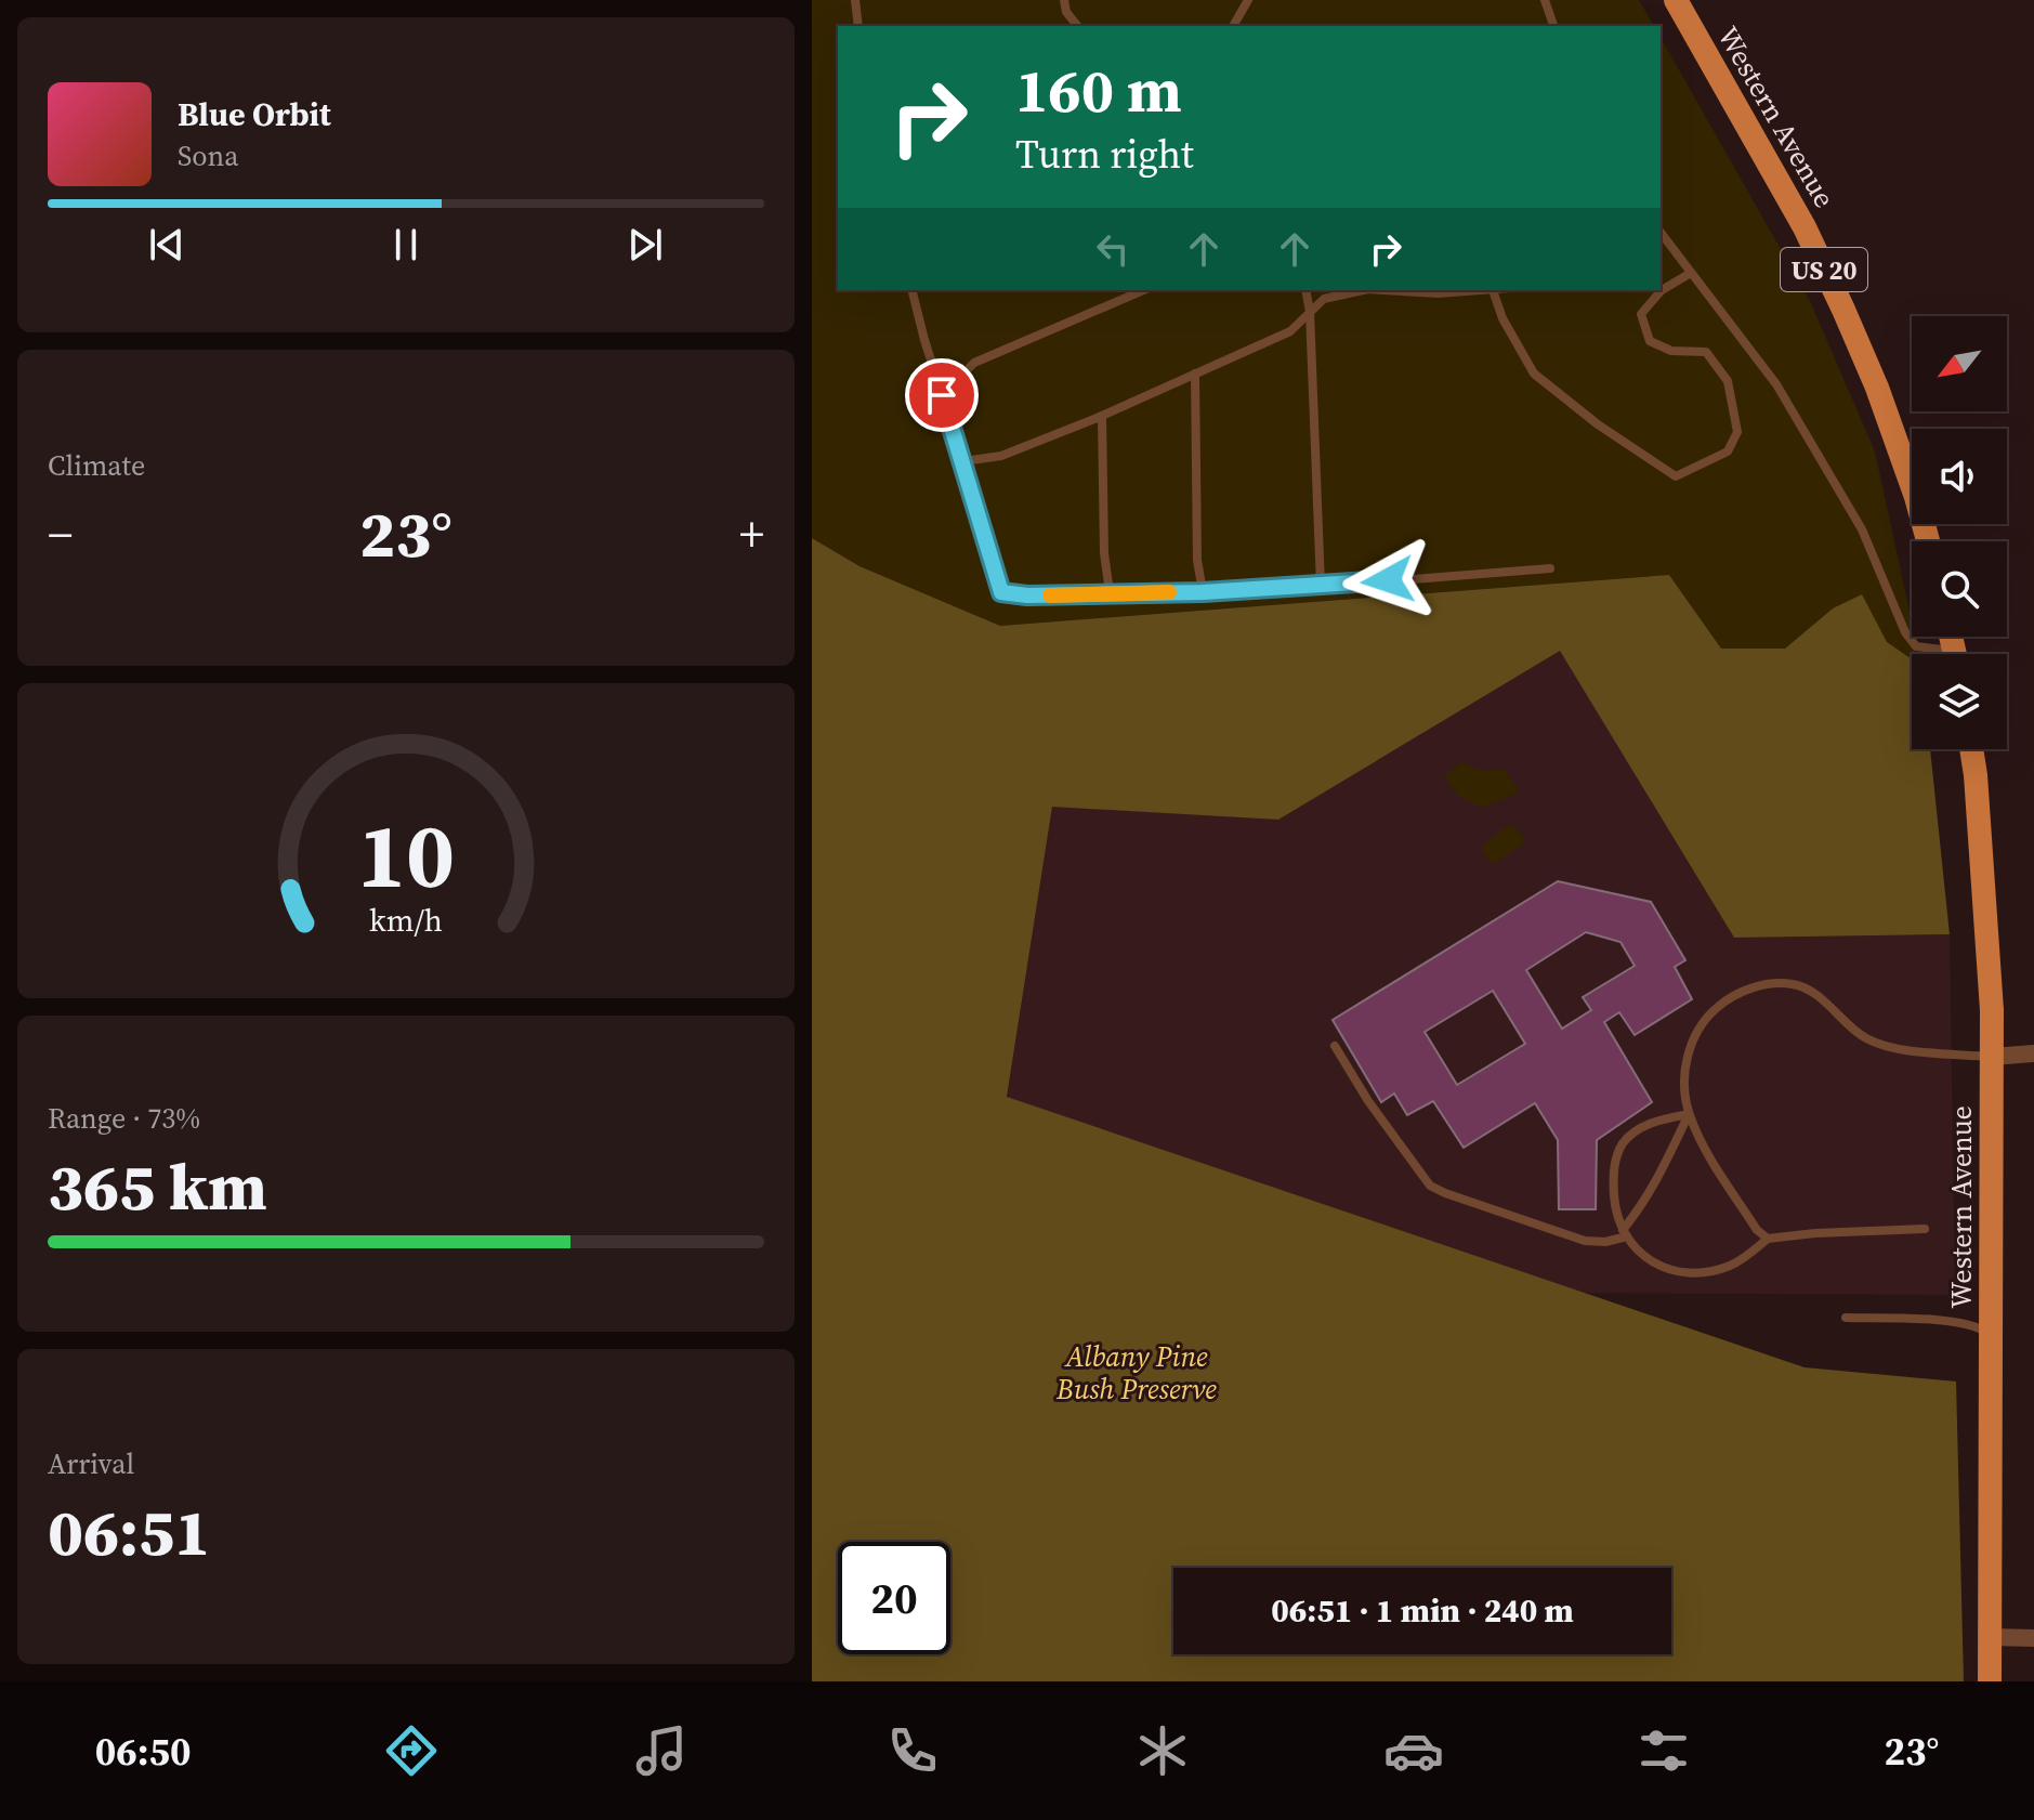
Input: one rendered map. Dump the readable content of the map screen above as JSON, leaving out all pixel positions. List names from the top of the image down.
{
  "streets": {
    "main road": ["Western Avenue", "US 20"]
  },
  "parks": ["Albany Pine Bush Preserve"],
  "north": "bottom left",
  "page": {
    "turn": ["160 m", "Turn right"],
    "song": ["Blue Orbit", "Sona"],
    "tile": [
      "Climate",
      ["Range · 73%", "365 km"],
      ["Arrival", "06:51"]
    ],
    "heat": ["−", "23°", "+"],
    "limit": "20",
    "trip": "06:51 · 1 min · 240 m",
    "tabs": ["06:50", "23°"],
    "gauge": ["10", "km/h"]
  }
}
